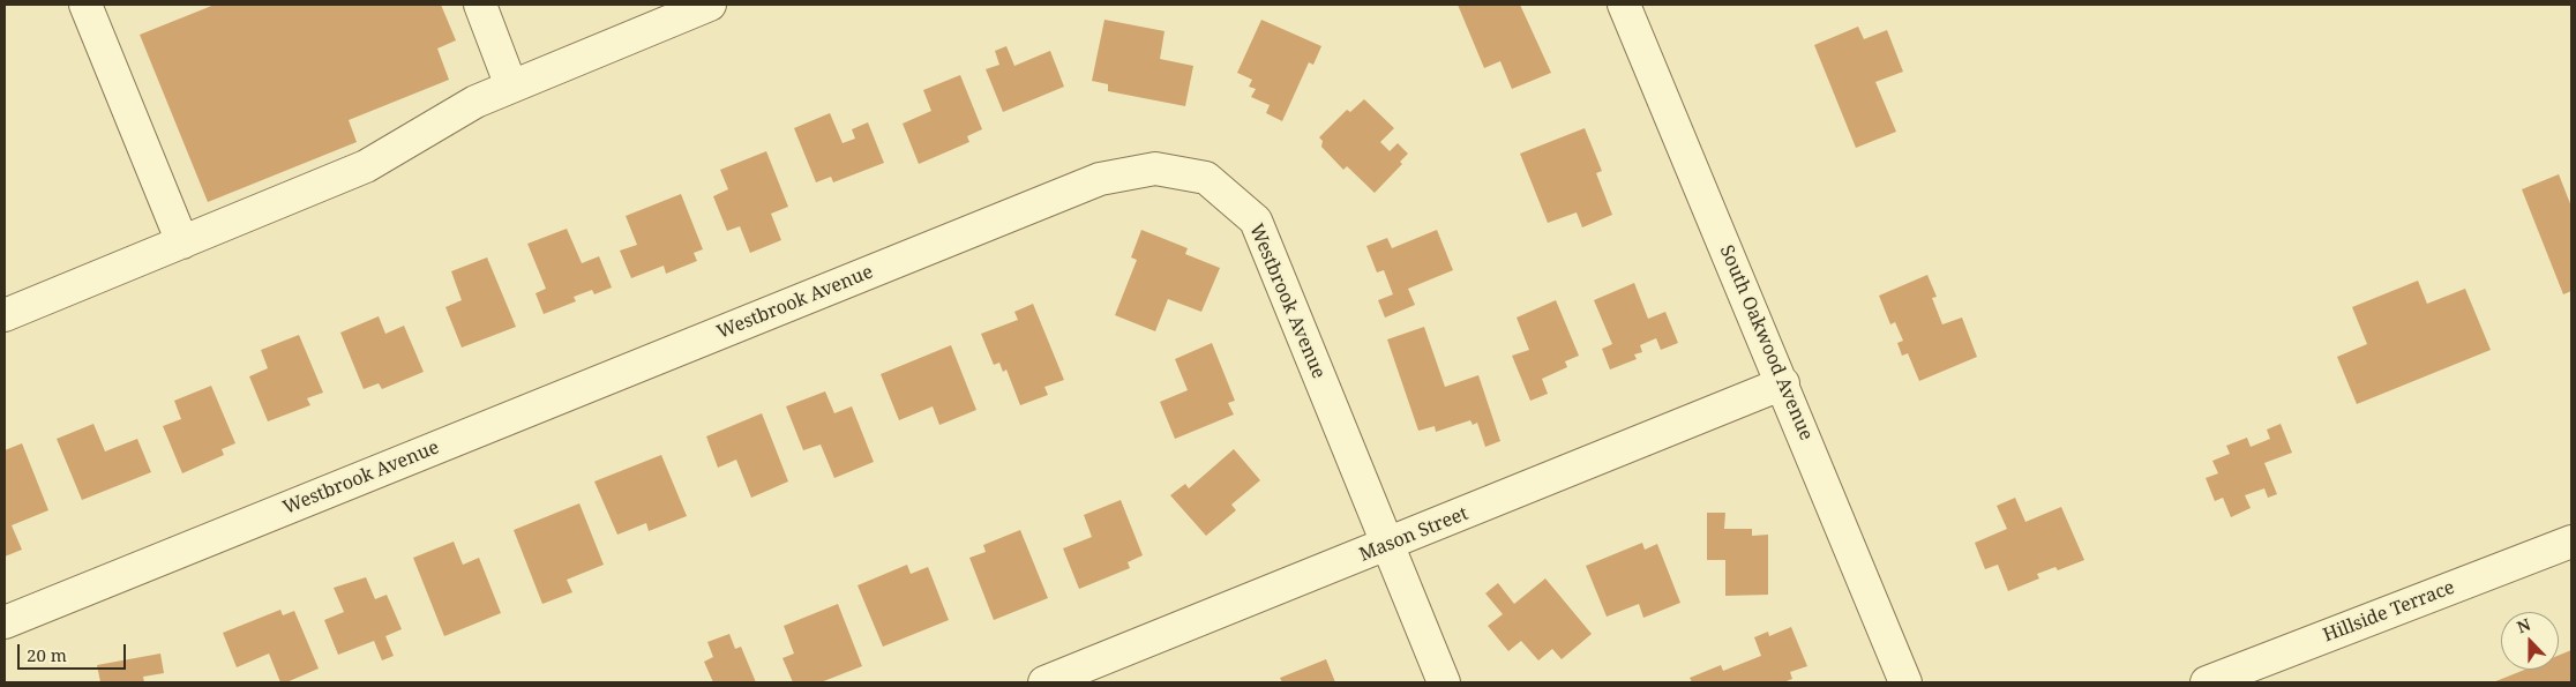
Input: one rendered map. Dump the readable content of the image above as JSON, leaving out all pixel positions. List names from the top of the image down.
{
  "streets": {
    "street": [
      "Westbrook Avenue",
      "South Oakwood Avenue",
      "Mason Street",
      "Hillside Terrace"
    ]
  },
  "crossings": [
    ["Westbrook Avenue", "Mason Street"],
    ["South Oakwood Avenue", "Mason Street"]
  ],
  "scale_bar": "20 m",
  "north": "top"
}
